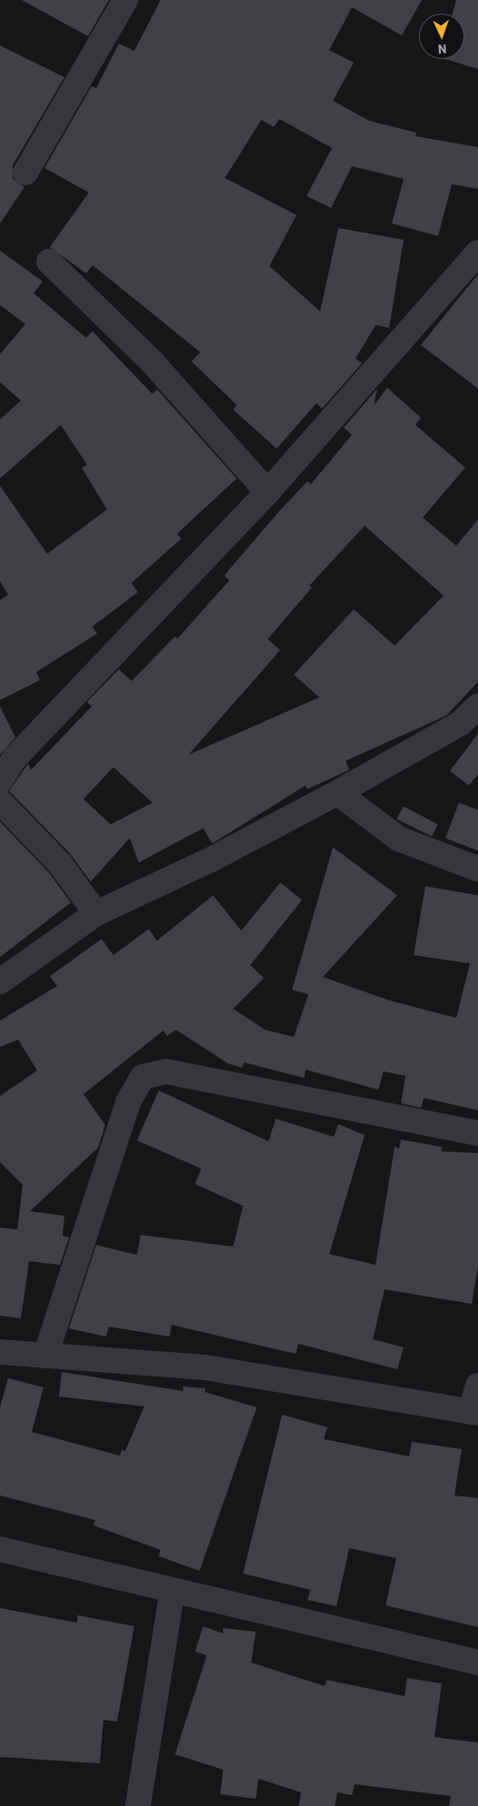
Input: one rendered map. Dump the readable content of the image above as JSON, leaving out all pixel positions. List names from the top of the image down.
{
  "north": "bottom"
}
